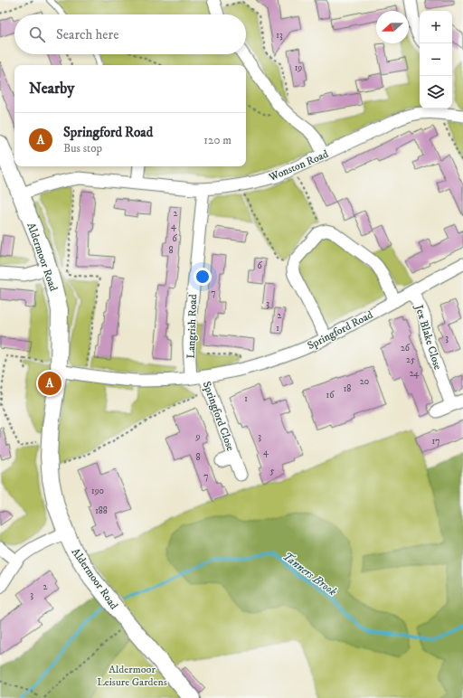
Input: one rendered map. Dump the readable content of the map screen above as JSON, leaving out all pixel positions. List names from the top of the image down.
{
  "streets": {
    "street": [
      "Wonston Road",
      "Aldermoor Road",
      "Langrish Road",
      "Springford Road",
      "Jex Blake Close",
      "Springford Close"
    ]
  },
  "crossings": [
    ["Wonston Road", "Aldermoor Road"],
    ["Wonston Road", "Langrish Road"],
    ["Aldermoor Road", "Springford Road"],
    ["Langrish Road", "Springford Road"],
    ["Springford Road", "Jex Blake Close"],
    ["Springford Road", "Springford Close"]
  ],
  "water": ["Tanners Brook"],
  "parks": ["Aldermoor Leisure Gardens"],
  "house_numbers": [
    "13",
    "19",
    "2",
    "4",
    "6",
    "8",
    "6",
    "7",
    "3",
    "2",
    "1",
    "3",
    "26",
    "25",
    "24",
    "20",
    "18",
    "16",
    "1",
    "9",
    "3",
    "17",
    "4",
    "8",
    "5",
    "7",
    "190",
    "188",
    "2",
    "3"
  ],
  "north": "left",
  "page": {
    "map_buttons": ["+", "−"],
    "search": "Search here",
    "heading": "Nearby",
    "list": [
      {
        "mark": "A",
        "name": "Springford Road",
        "note": "Bus stop",
        "value": "120 m"
      }
    ],
    "pins": "A"
  }
}
